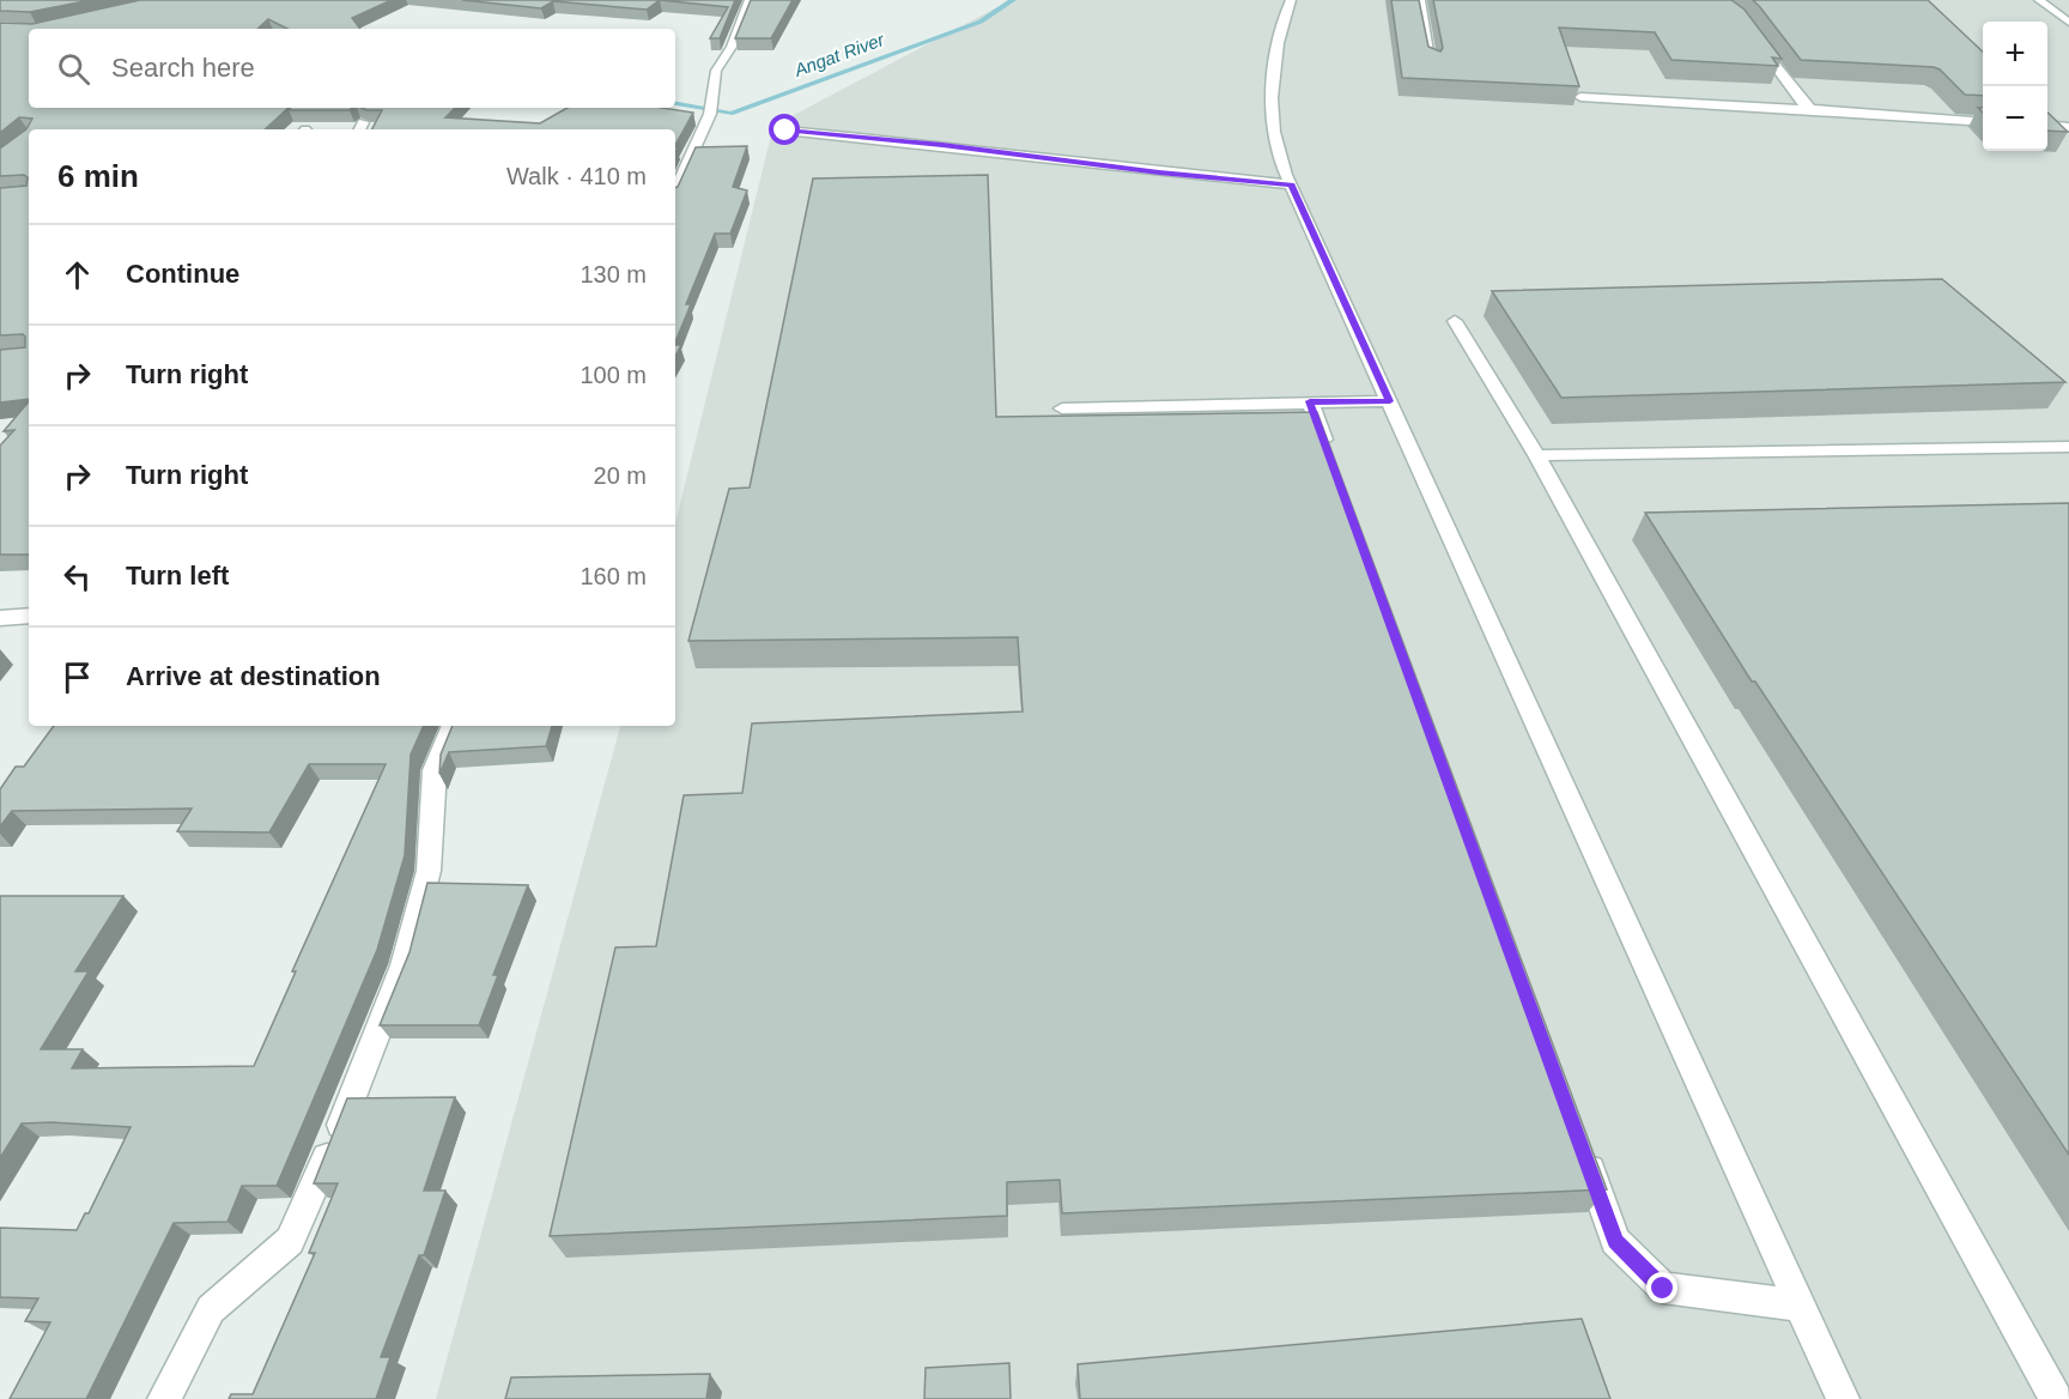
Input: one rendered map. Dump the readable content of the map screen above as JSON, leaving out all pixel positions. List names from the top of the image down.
{
  "water": ["Angat River"],
  "page": {
    "map_buttons": ["+", "−"],
    "search": "Search here",
    "heading": ["6 min", "Walk · 410 m"],
    "list": [
      ["Continue", "130 m"],
      ["Turn right", "100 m"],
      ["Turn right", "20 m"],
      ["Turn left", "160 m"],
      "Arrive at destination"
    ]
  }
}
